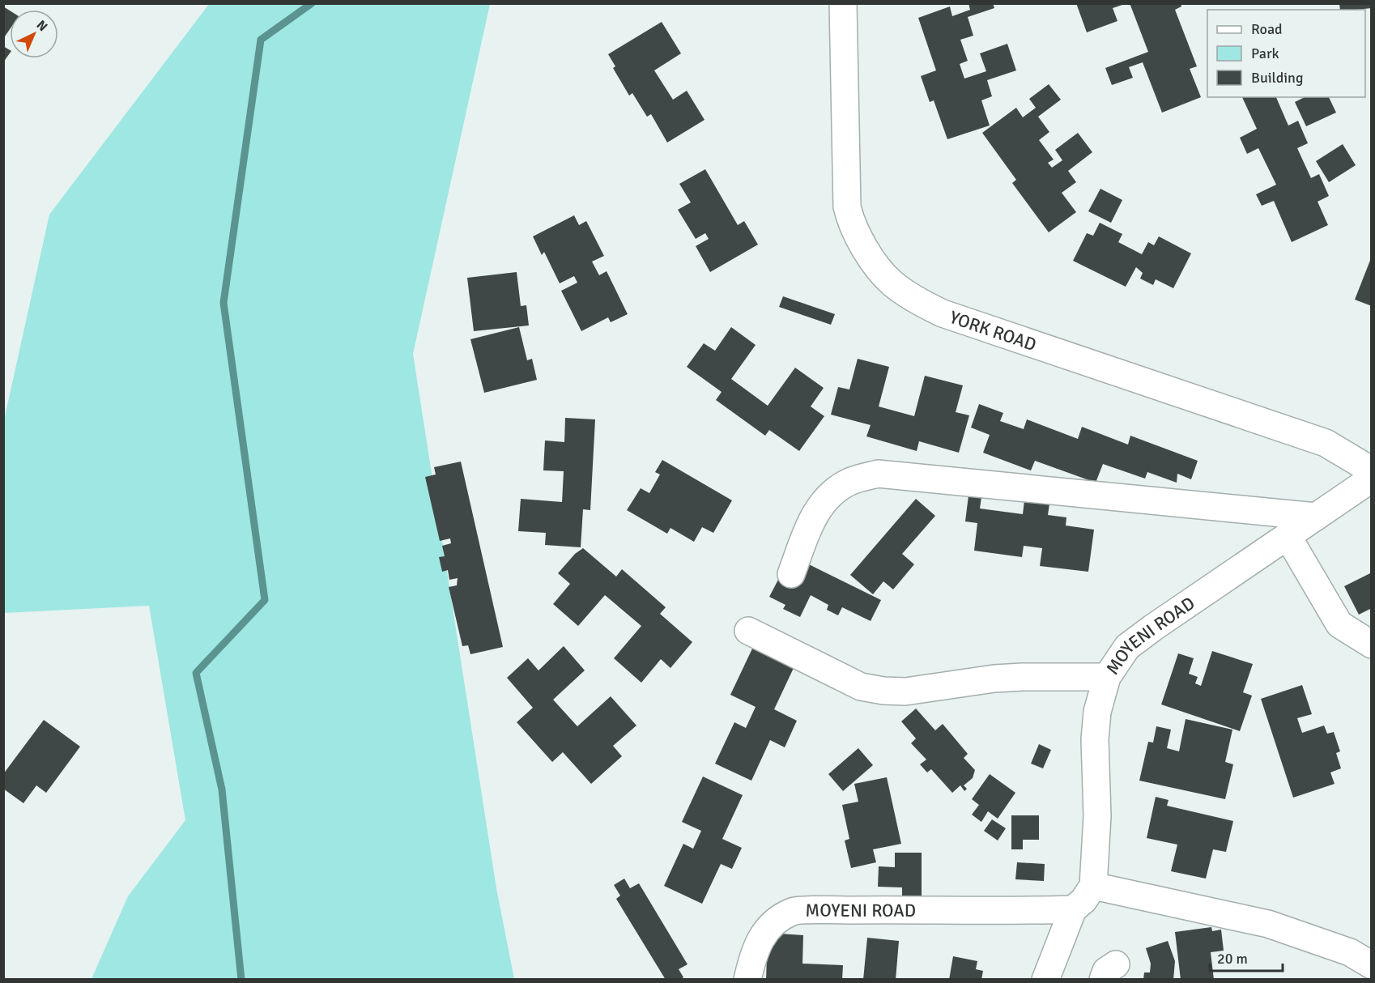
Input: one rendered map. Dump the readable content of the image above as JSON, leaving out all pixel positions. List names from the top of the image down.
{
  "streets": {
    "street": ["YORK ROAD", "MOYENI ROAD"]
  },
  "legend": ["Road", "Park", "Building"],
  "scale_bar": "20 m",
  "north": "top right"
}
